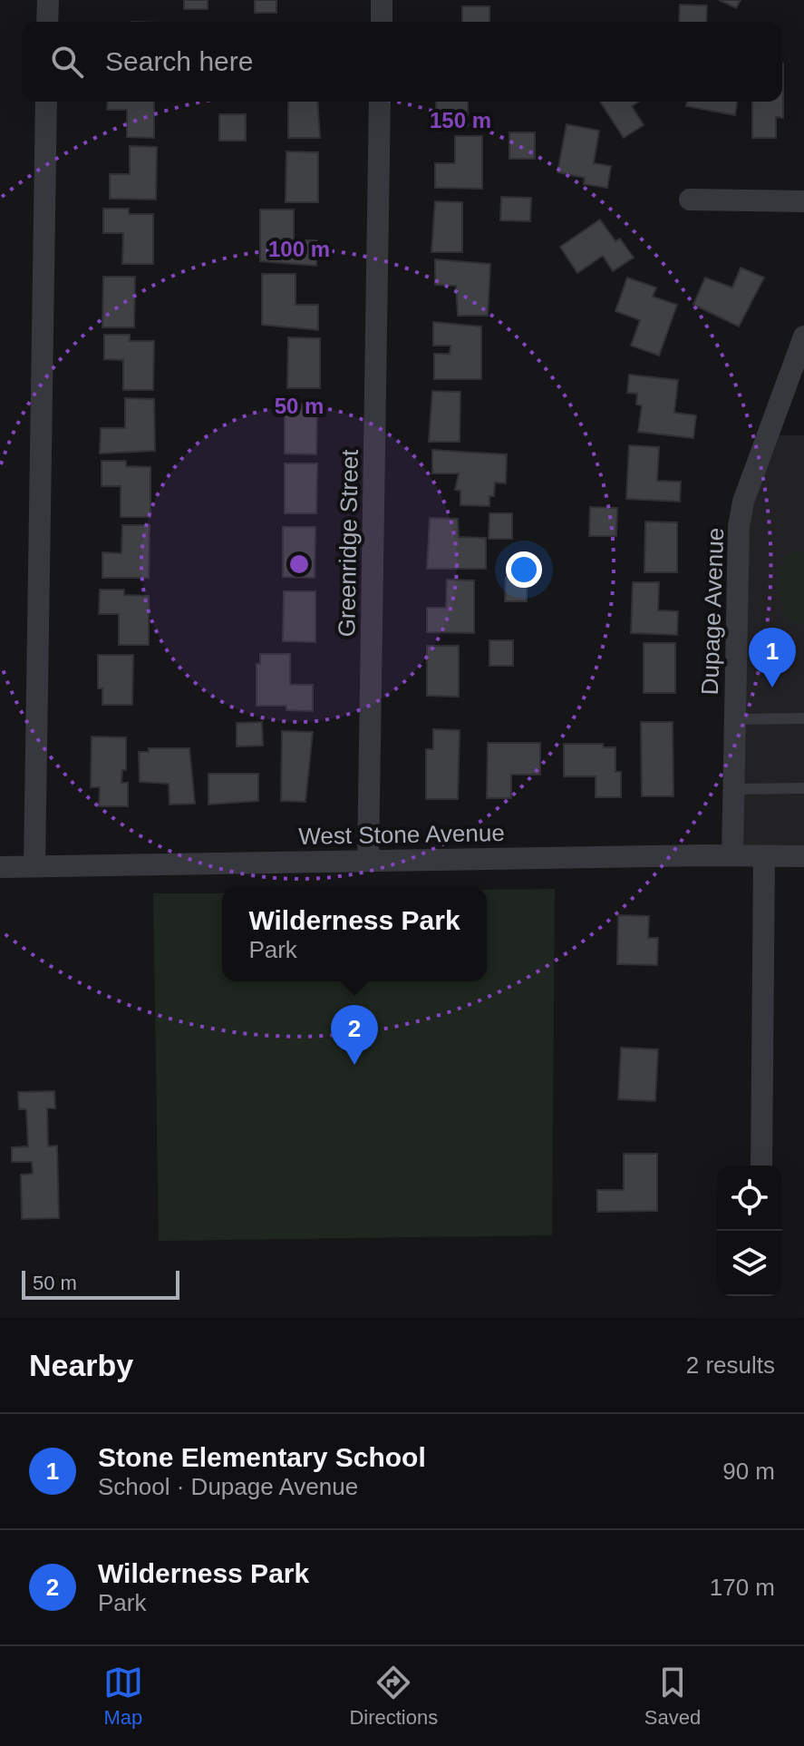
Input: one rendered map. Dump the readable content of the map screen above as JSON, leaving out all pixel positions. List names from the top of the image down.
{
  "streets": {
    "street": ["Greenridge Street", "Dupage Avenue", "West Stone Avenue"]
  },
  "crossings": [
    ["Greenridge Street", "West Stone Avenue"],
    ["Dupage Avenue", "West Stone Avenue"]
  ],
  "scale_bar": "50 m",
  "page": {
    "search": "Search here",
    "pins": ["1", "2"],
    "popup": ["Wilderness Park", "Park"],
    "scale": "50 m",
    "heading": ["Nearby", "2 results"],
    "list": [
      {
        "mark": "1",
        "name": "Stone Elementary School",
        "note": "School · Dupage Avenue",
        "value": "90 m"
      },
      {
        "mark": "2",
        "name": "Wilderness Park",
        "note": "Park",
        "value": "170 m"
      }
    ],
    "nav": ["Map", "Directions", "Saved"]
  },
  "rings": ["150 m", "100 m", "50 m"]
}
